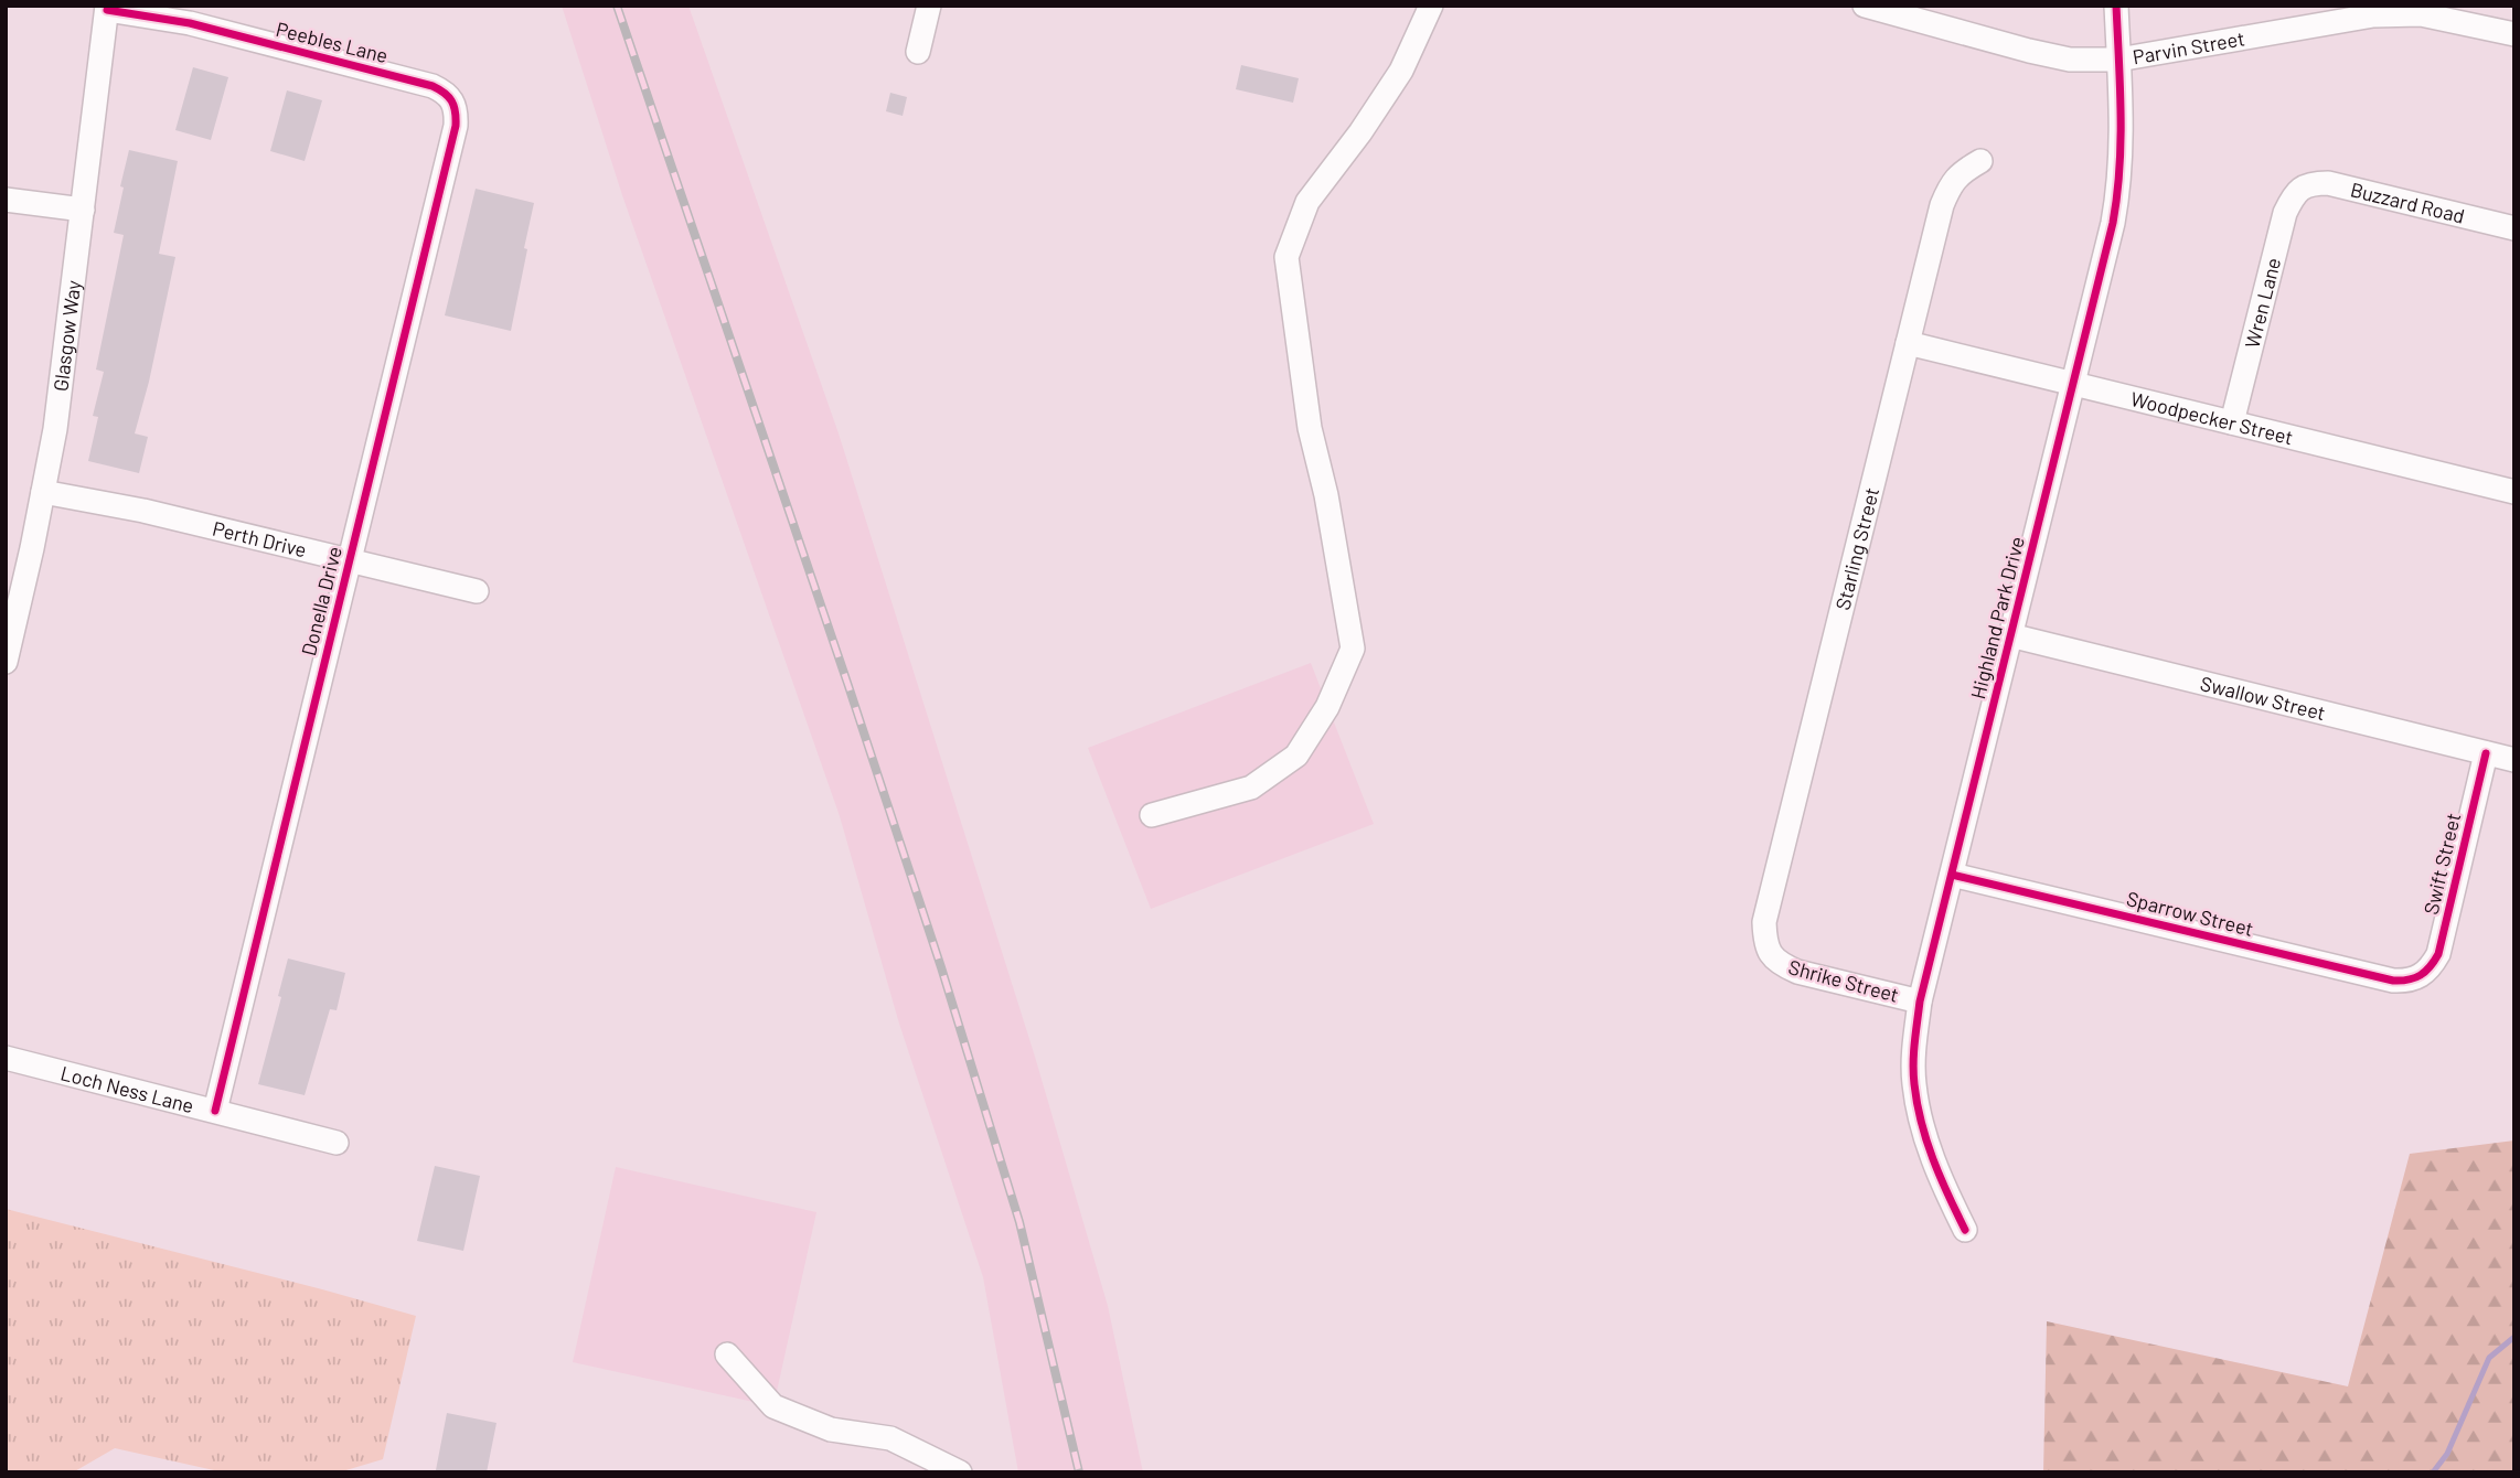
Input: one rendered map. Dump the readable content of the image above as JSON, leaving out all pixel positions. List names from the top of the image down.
{
  "streets": {
    "street": [
      "Peebles Lane",
      "Parvin Street",
      "Buzzard Road",
      "Wren Lane",
      "Glasgow Way",
      "Woodpecker Street",
      "Perth Drive",
      "Starling Street",
      "Donella Drive",
      "Highland Park Drive",
      "Swallow Street",
      "Swift Street",
      "Sparrow Street",
      "Shrike Street",
      "Loch Ness Lane"
    ]
  },
  "crossings": [
    ["Peebles Lane", "Glasgow Way"],
    ["Peebles Lane", "Donella Drive"],
    ["Parvin Street", "Highland Park Drive"],
    ["Buzzard Road", "Wren Lane"],
    ["Wren Lane", "Woodpecker Street"],
    ["Glasgow Way", "Perth Drive"],
    ["Woodpecker Street", "Starling Street"],
    ["Woodpecker Street", "Highland Park Drive"],
    ["Perth Drive", "Donella Drive"],
    ["Starling Street", "Shrike Street"],
    ["Donella Drive", "Loch Ness Lane"],
    ["Highland Park Drive", "Swallow Street"],
    ["Highland Park Drive", "Sparrow Street"],
    ["Highland Park Drive", "Shrike Street"],
    ["Swallow Street", "Swift Street"],
    ["Swift Street", "Sparrow Street"]
  ]
}
